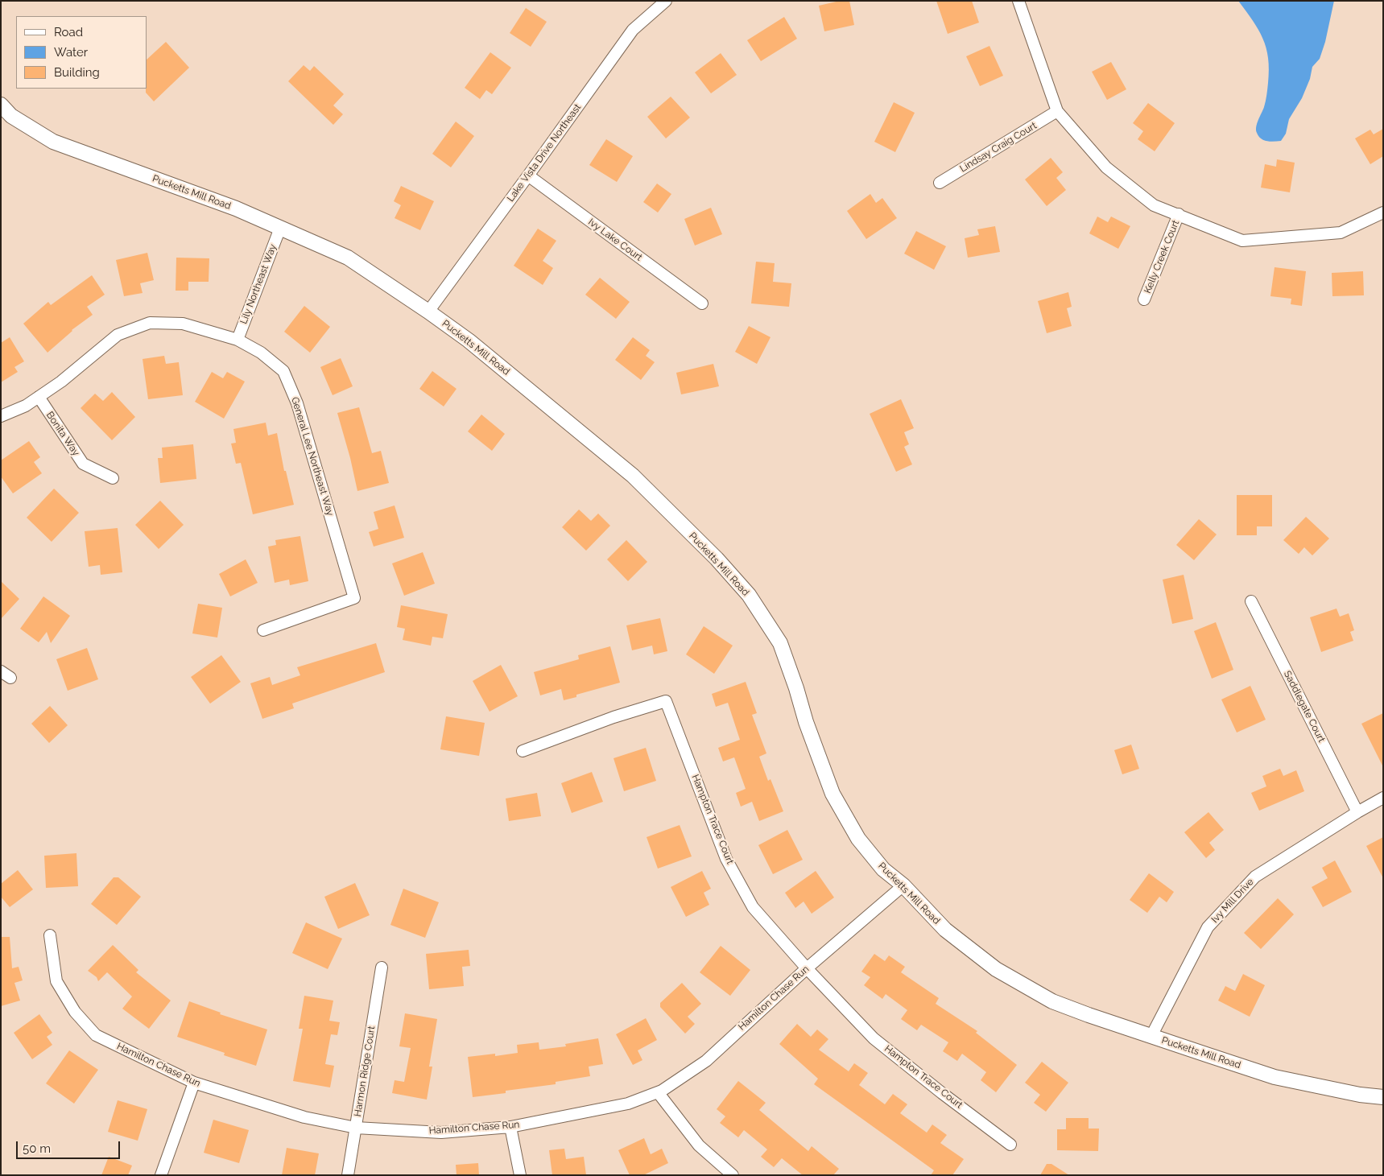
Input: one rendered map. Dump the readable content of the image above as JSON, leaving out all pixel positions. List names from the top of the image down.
{
  "streets": {
    "street": [
      "Lindsay Craig Court",
      "Lake Vista Drive Northeast",
      "Pucketts Mill Road",
      "Ivy Lake Court",
      "Kelly Creek Court",
      "Lily Northeast Way",
      "Bonita Way",
      "General Lee Northeast Way",
      "Saddlegate Court",
      "Hampton Trace Court",
      "Ivy Mill Drive",
      "Hamilton Chase Run",
      "Harmon Ridge Court"
    ]
  },
  "crossings": [
    ["Lake Vista Drive Northeast", "Pucketts Mill Road"],
    ["Lake Vista Drive Northeast", "Ivy Lake Court"],
    ["Pucketts Mill Road", "Lily Northeast Way"],
    ["Pucketts Mill Road", "Ivy Mill Drive"],
    ["Pucketts Mill Road", "Hamilton Chase Run"],
    ["Lily Northeast Way", "General Lee Northeast Way"],
    ["Bonita Way", "General Lee Northeast Way"],
    ["Saddlegate Court", "Ivy Mill Drive"],
    ["Hampton Trace Court", "Hamilton Chase Run"],
    ["Hamilton Chase Run", "Harmon Ridge Court"]
  ],
  "legend": ["Road", "Water", "Building"],
  "scale_bar": "50 m"
}
